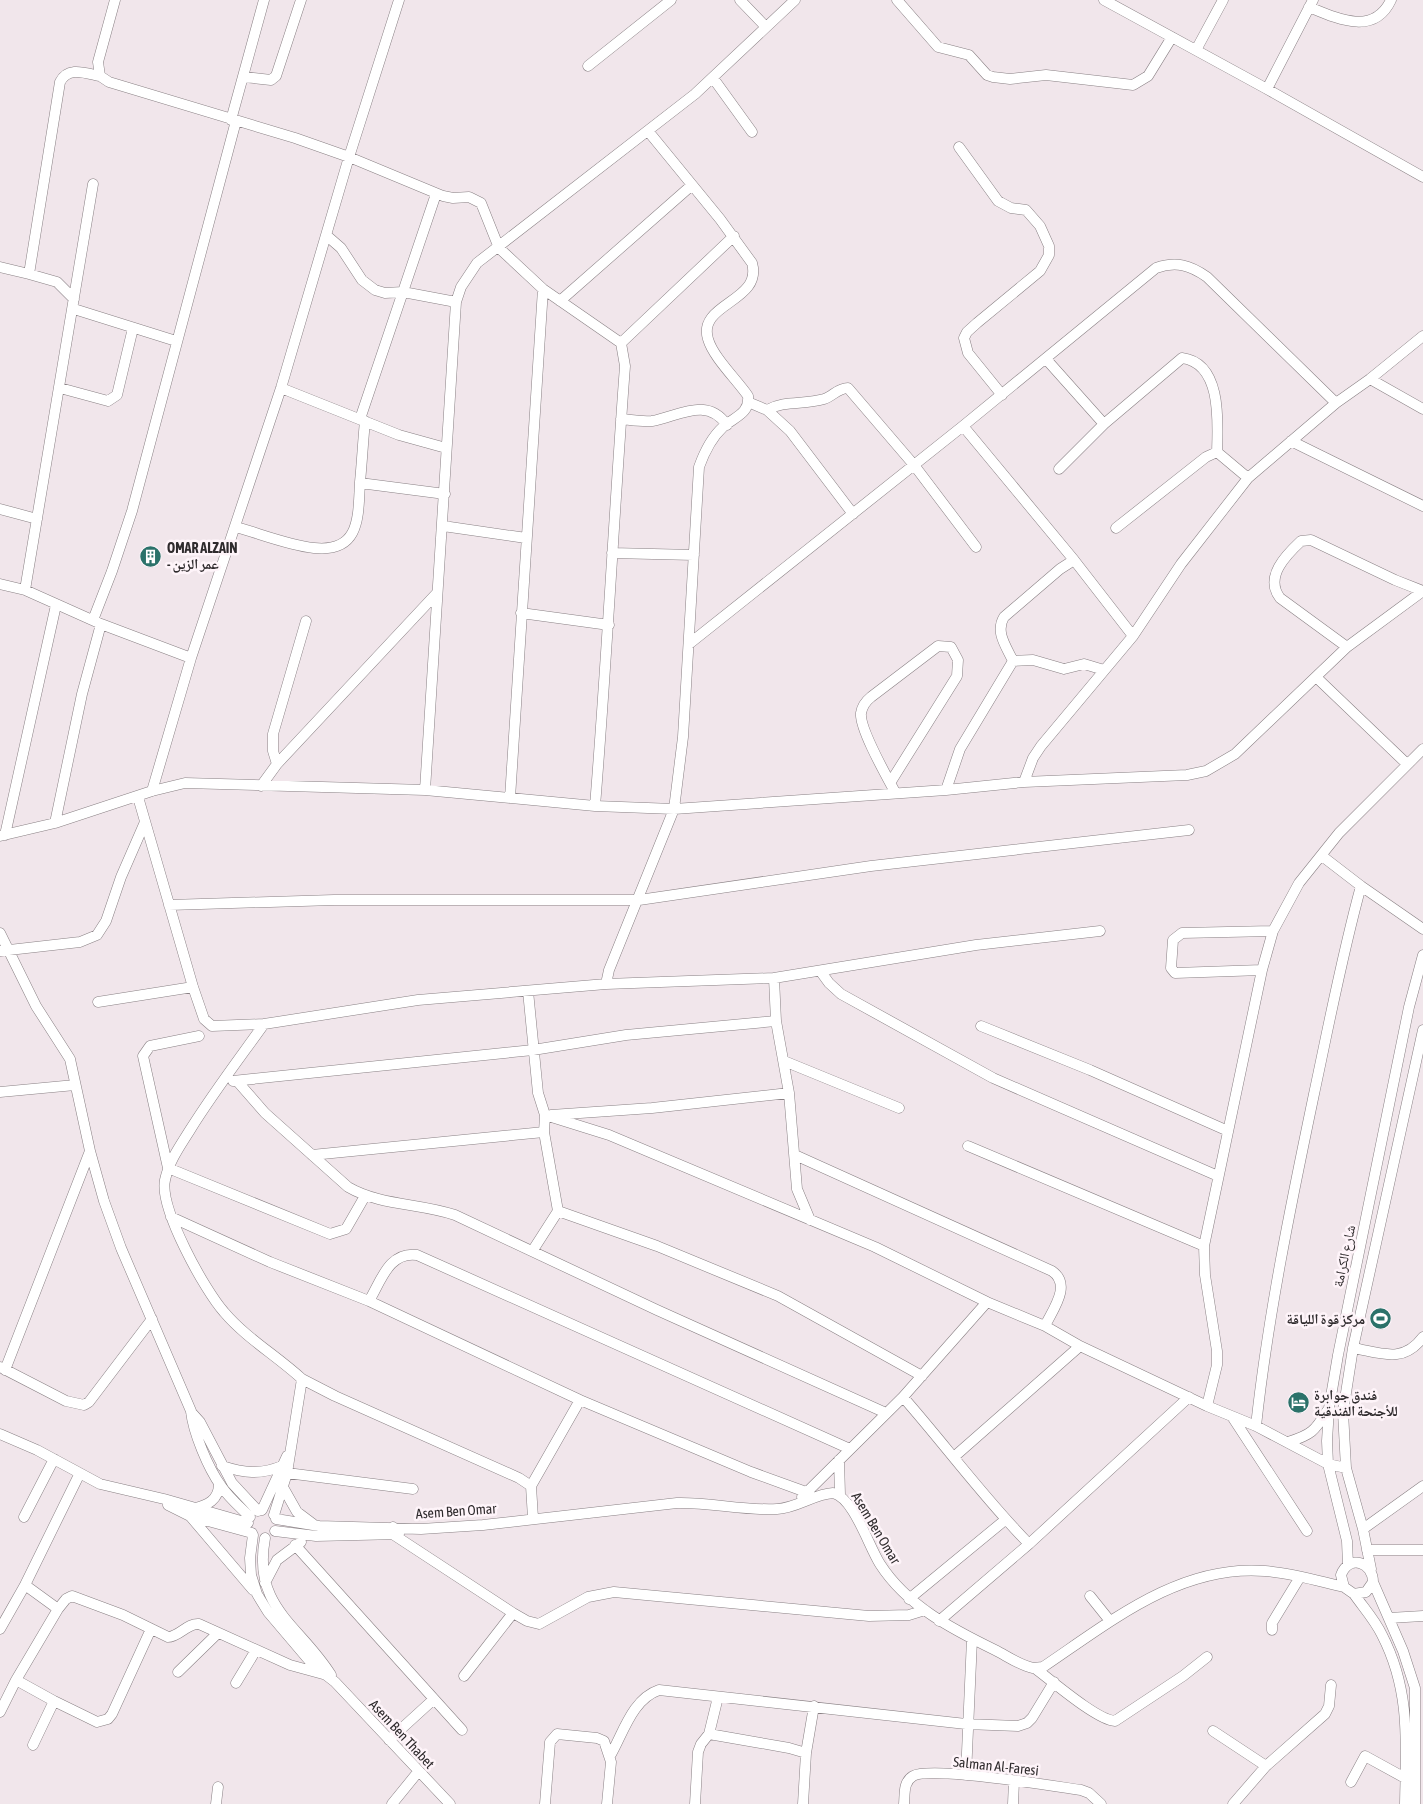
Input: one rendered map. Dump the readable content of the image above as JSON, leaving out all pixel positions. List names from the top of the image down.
{
  "streets": {
    "street": [
      "شارع الكرامة",
      "Asem Ben Omar",
      "Asem Ben Thabet",
      "Salman Al-Faresi"
    ]
  },
  "places": {
    "building": ["OMAR ALZAIN - عمر الزين"],
    "sports": ["مركز قوة اللياقة"],
    "hotel": ["فندق جوابرة للأجنحة الفندقية"]
  }
}
